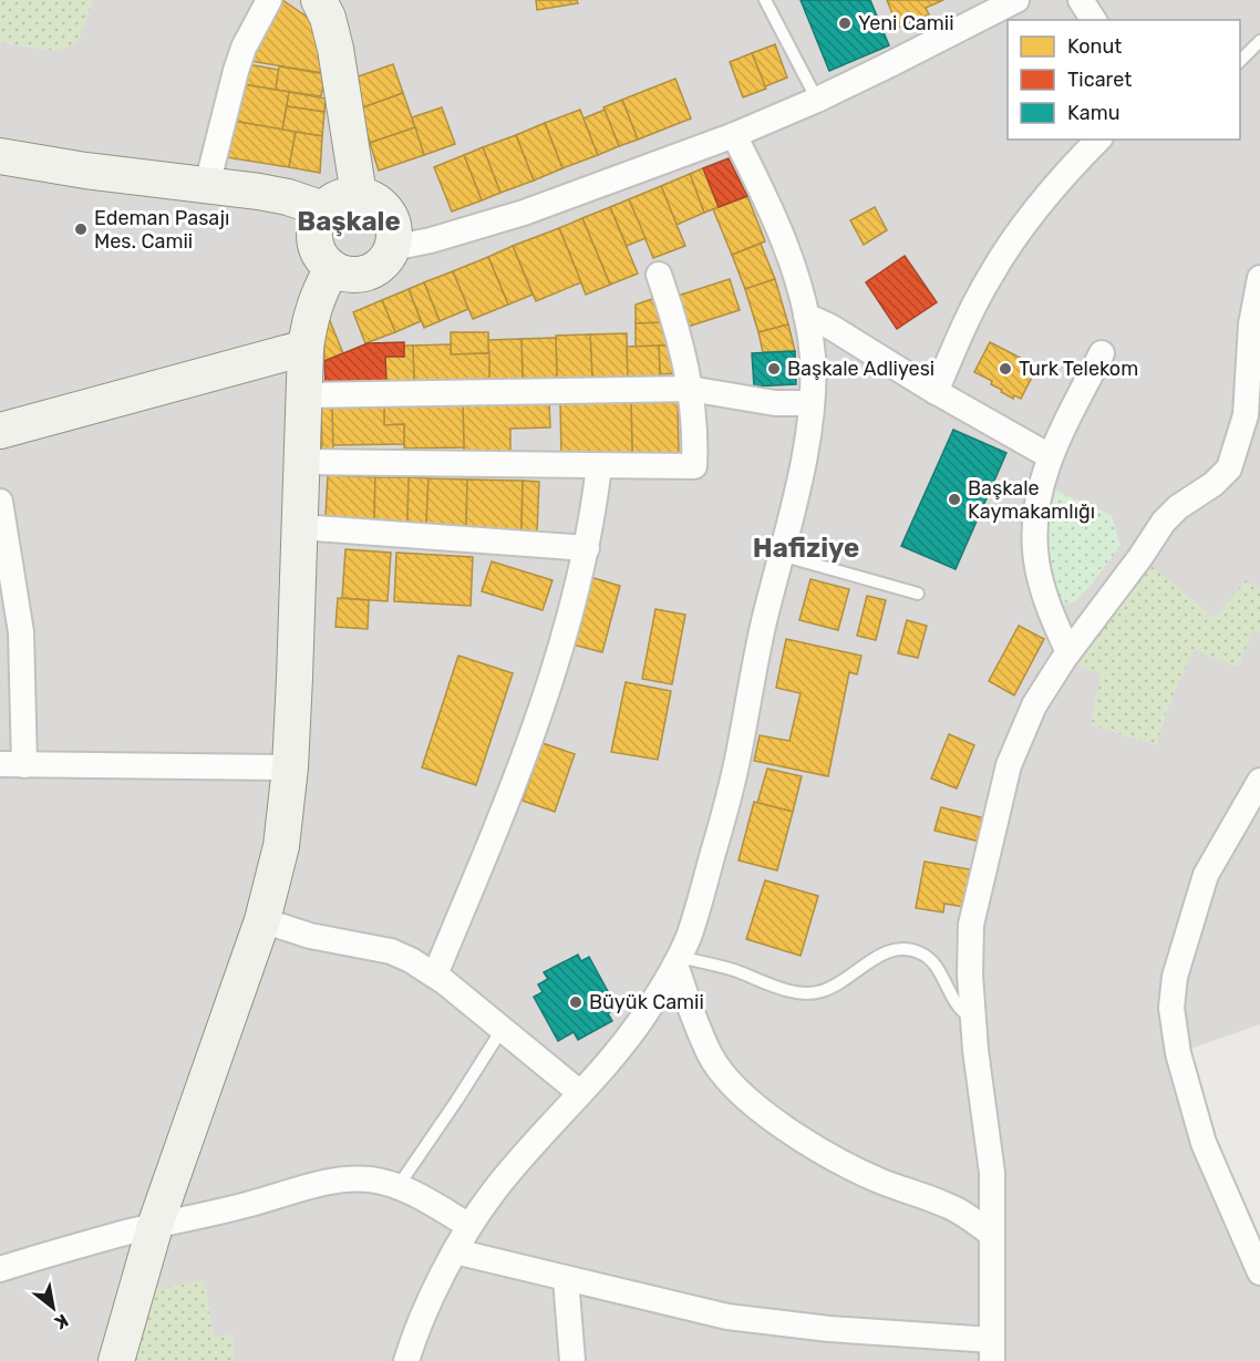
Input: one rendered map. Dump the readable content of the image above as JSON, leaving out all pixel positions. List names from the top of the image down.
{
  "districts": ["Başkale", "Hafiziye"],
  "places": [
    "Yeni Camii",
    "Edeman Pasajı Mes. Camii",
    "Başkale Adliyesi",
    "Turk Telekom",
    "Başkale Kaymakamlığı",
    "Büyük Camii"
  ],
  "legend": ["Konut", "Ticaret", "Kamu"],
  "north": "bottom right"
}
